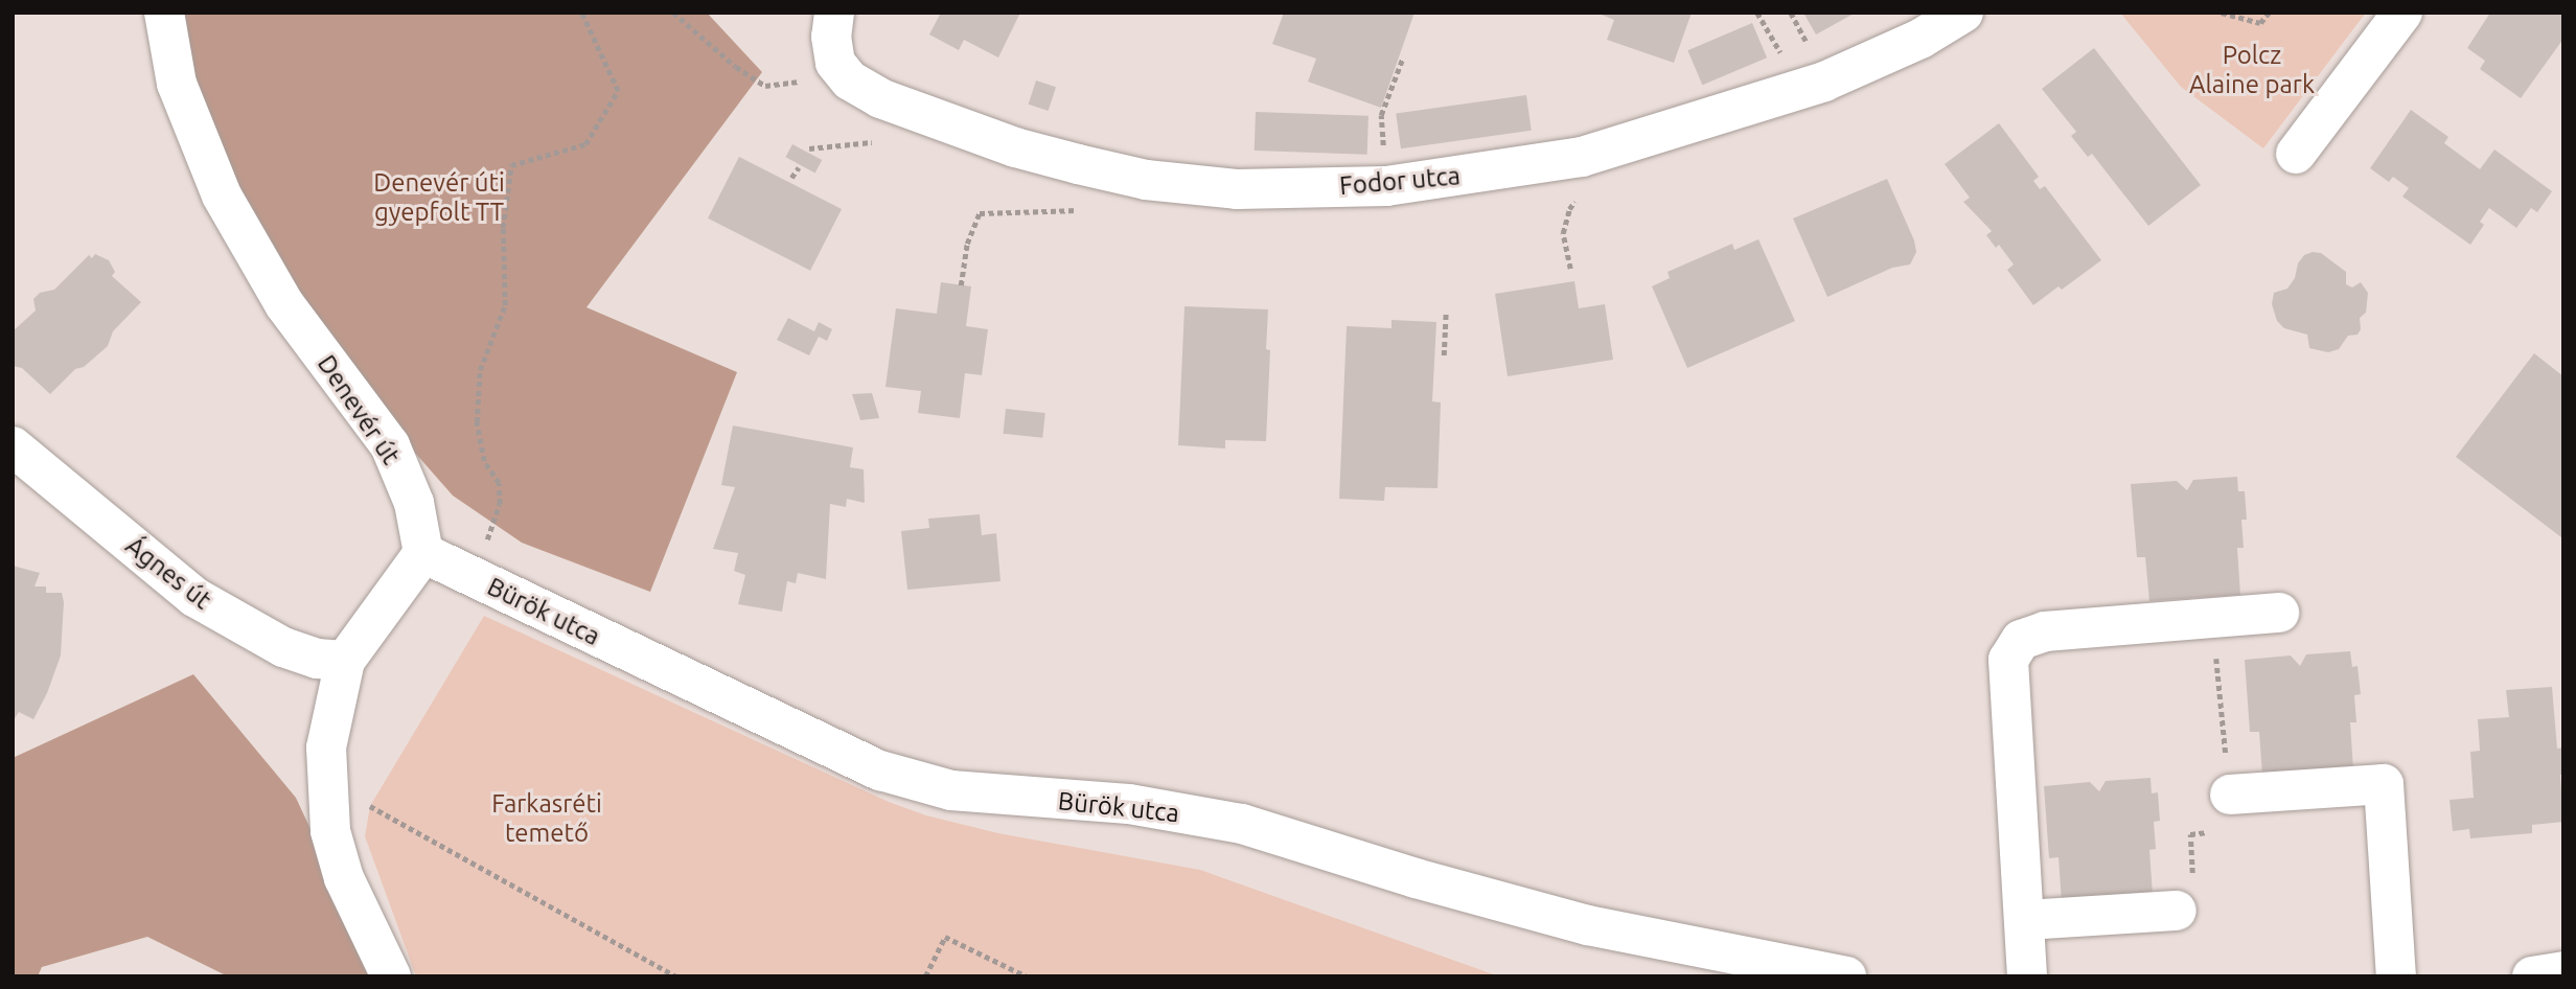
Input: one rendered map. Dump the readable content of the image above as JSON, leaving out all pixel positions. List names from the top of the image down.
{
  "streets": {
    "street": [
      "Fodor utca",
      "Denevér út",
      "Ágnes út",
      "Bürök utca"
    ]
  },
  "crossings": [
    ["Denevér út", "Bürök utca"]
  ],
  "parks": ["Polcz Alaine park", "Denevér úti gyepfolt TT", "Farkasréti temető"]
}
